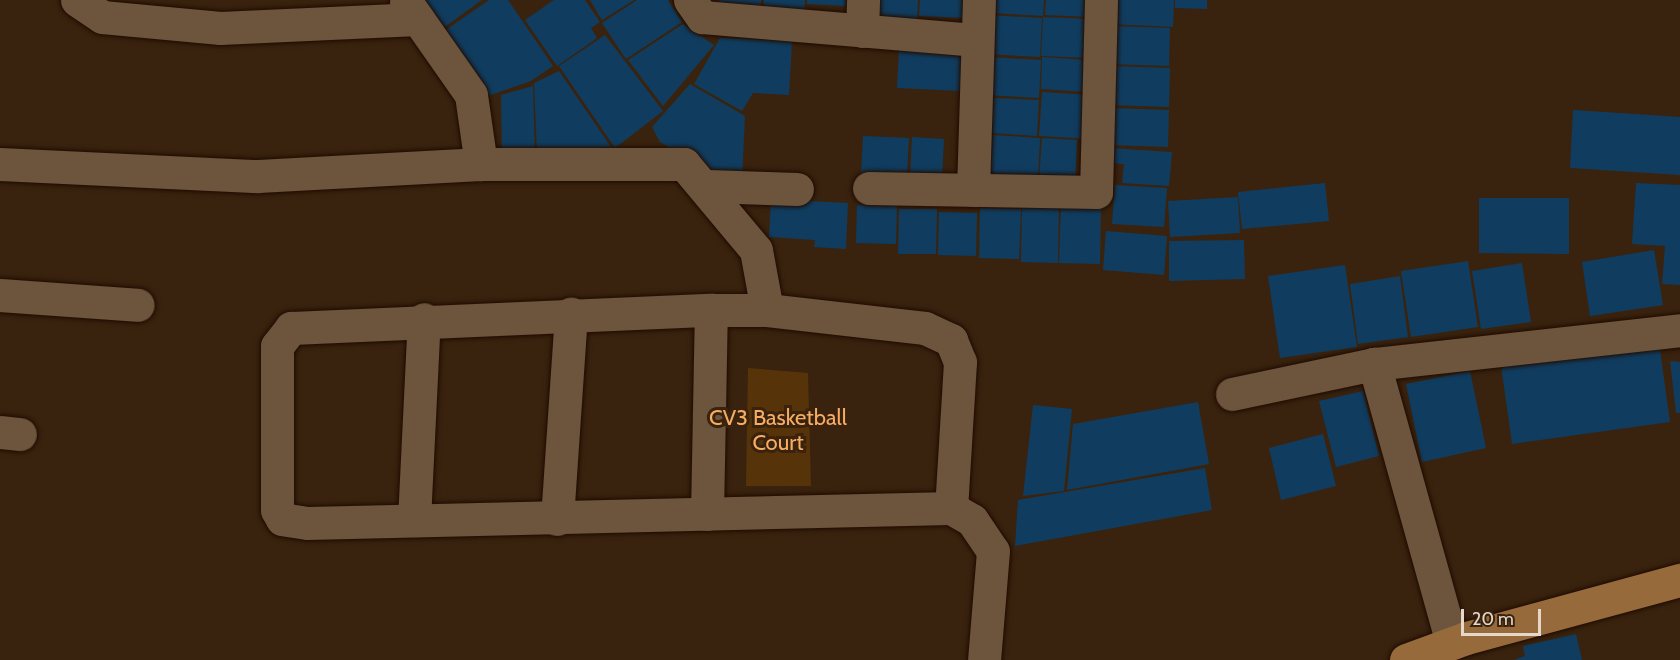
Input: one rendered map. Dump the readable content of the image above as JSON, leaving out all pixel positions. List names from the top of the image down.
{
  "parks": ["CV3 Basketball Court"],
  "scale_bar": "20 m"
}
